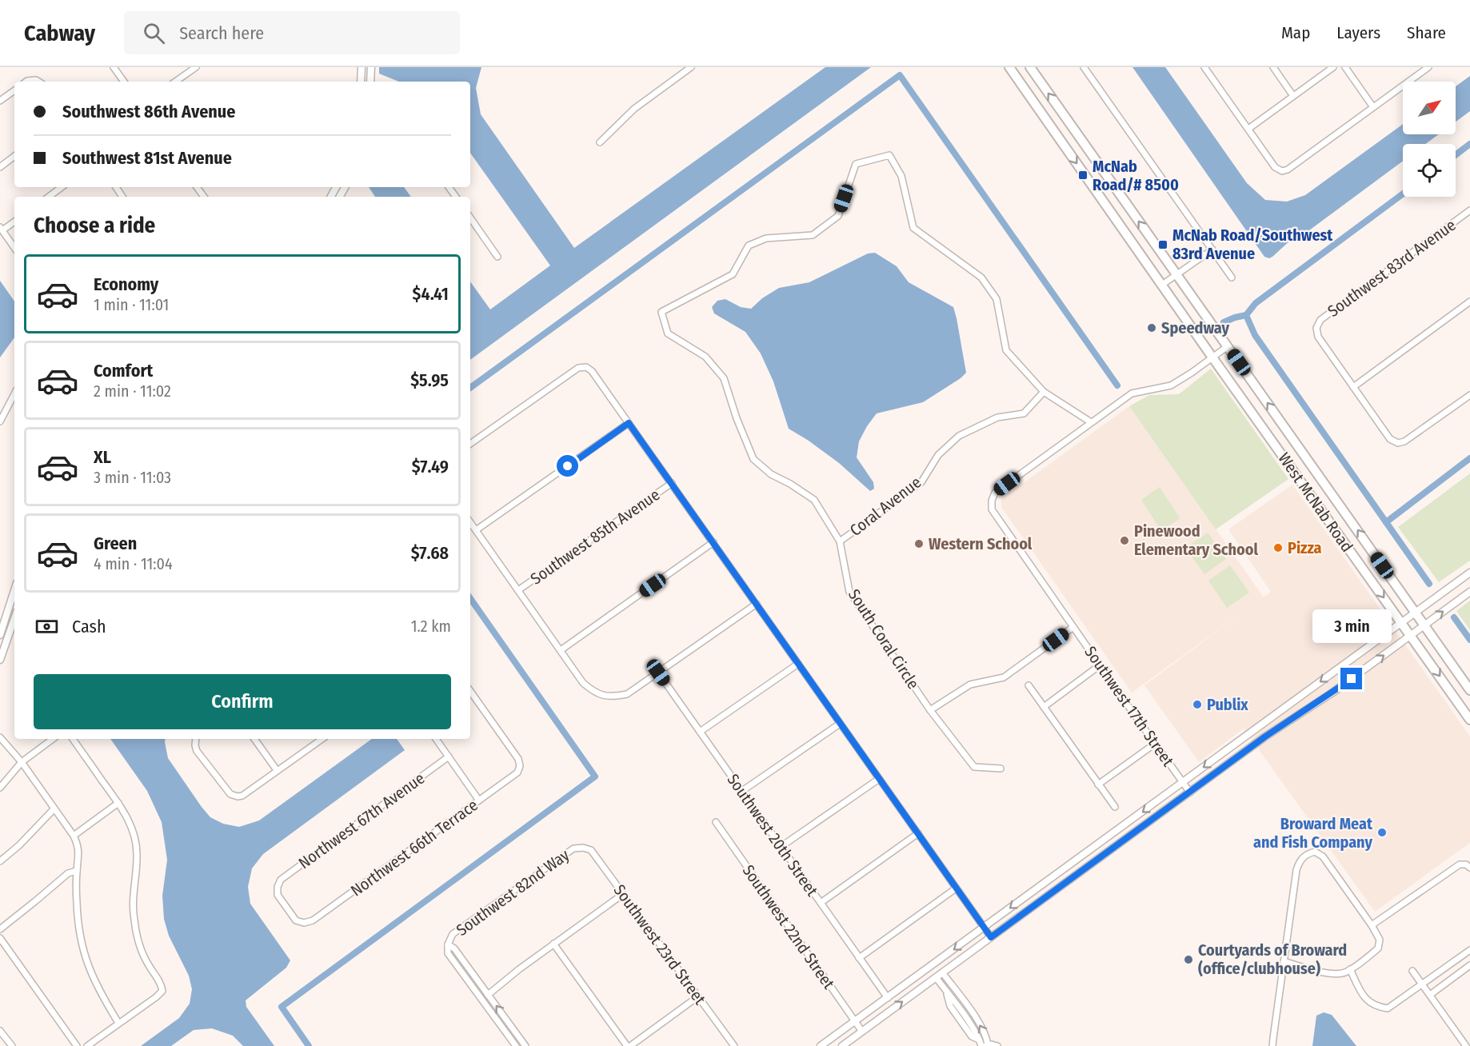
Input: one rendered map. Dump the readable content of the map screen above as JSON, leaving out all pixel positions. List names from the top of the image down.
{
  "streets": {
    "main road": ["West McNab Road"],
    "street": [
      "Southwest 83rd Avenue",
      "Coral Avenue",
      "Southwest 85th Avenue",
      "South Coral Circle",
      "Southwest 17th Street",
      "Northwest 67th Avenue",
      "Southwest 20th Street",
      "Northwest 66th Terrace",
      "Southwest 82nd Way",
      "Southwest 22nd Street",
      "Southwest 23rd Street"
    ]
  },
  "crossings": [
    ["Coral Avenue", "South Coral Circle"],
    ["Northwest 67th Avenue", "Northwest 66th Terrace"],
    ["Southwest 82nd Way", "Southwest 23rd Street"]
  ],
  "places": {
    "transit": ["McNab Road/# 8500", "McNab Road/Southwest 83rd Avenue"],
    "other": [
      "Speedway",
      "Pinewood Elementary School",
      "Western School",
      "Pizza",
      "Publix",
      "Broward Meat and Fish Company",
      "Courtyards of Broward (office/clubhouse)"
    ]
  },
  "north": "top right",
  "page": {
    "header": "Cabway",
    "search": "Search here",
    "nav": ["Map", "Layers", "Share"],
    "banner": ["Southwest 86th Avenue", "Southwest 81st Avenue"],
    "heading": "Choose a ride",
    "list": [
      {
        "name": "Economy",
        "note": "1 min · 11:01",
        "value": "$4.41"
      },
      {
        "name": "Comfort",
        "note": "2 min · 11:02",
        "value": "$5.95"
      },
      {
        "name": "XL",
        "note": "3 min · 11:03",
        "value": "$7.49"
      },
      {
        "name": "Green",
        "note": "4 min · 11:04",
        "value": "$7.68"
      }
    ],
    "pay": ["Cash", "1.2 km"],
    "bubble": "3 min",
    "buttons": "Confirm"
  }
}
